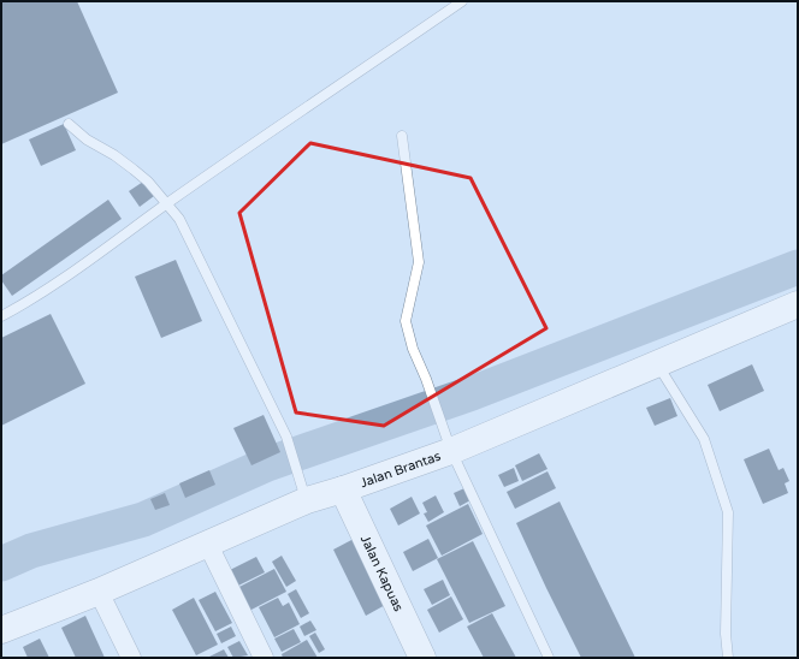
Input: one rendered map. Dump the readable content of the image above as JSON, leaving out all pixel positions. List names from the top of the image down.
{
  "streets": {
    "main road": ["Jalan Brantas", "Jalan Kapuas"]
  },
  "crossings": [
    ["Jalan Brantas", "Jalan Kapuas"]
  ]
}
